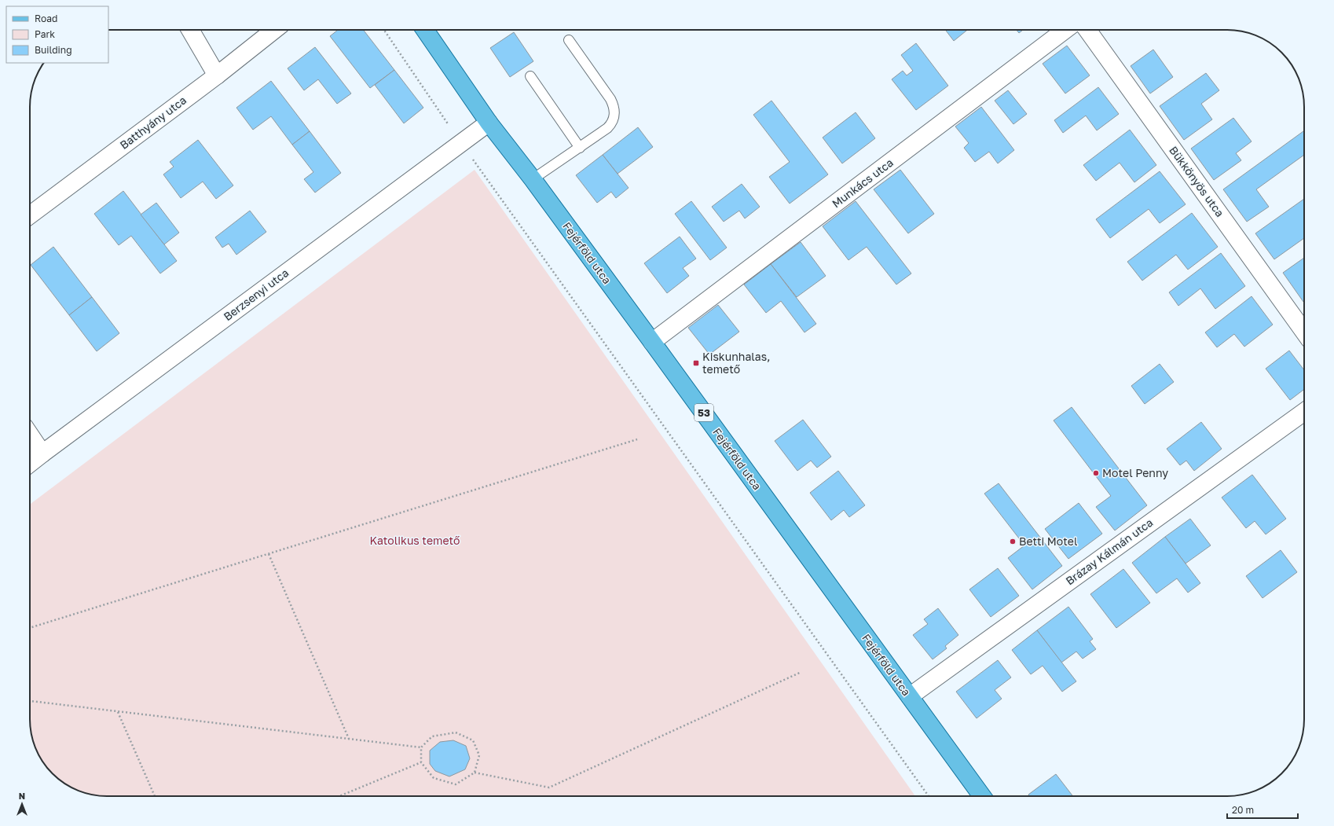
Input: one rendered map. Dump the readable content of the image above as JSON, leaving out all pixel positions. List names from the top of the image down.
{
  "streets": {
    "main road": ["Fejérföld utca", "53"],
    "street": [
      "Batthyány utca",
      "Bükkönyös utca",
      "Munkács utca",
      "Berzsenyi utca",
      "Brázay Kálmán utca"
    ]
  },
  "crossings": [
    ["Munkács utca", "Fejérföld utca"],
    ["Fejérföld utca", "Berzsenyi utca"],
    ["Fejérföld utca", "Brázay Kálmán utca"]
  ],
  "parks": ["Katolikus temető"],
  "places": {
    "transit": ["Kiskunhalas, temető"],
    "other": ["Motel Penny", "Betti Motel"]
  },
  "legend": ["Road", "Park", "Building"],
  "scale_bar": "20 m",
  "north": "top"
}
